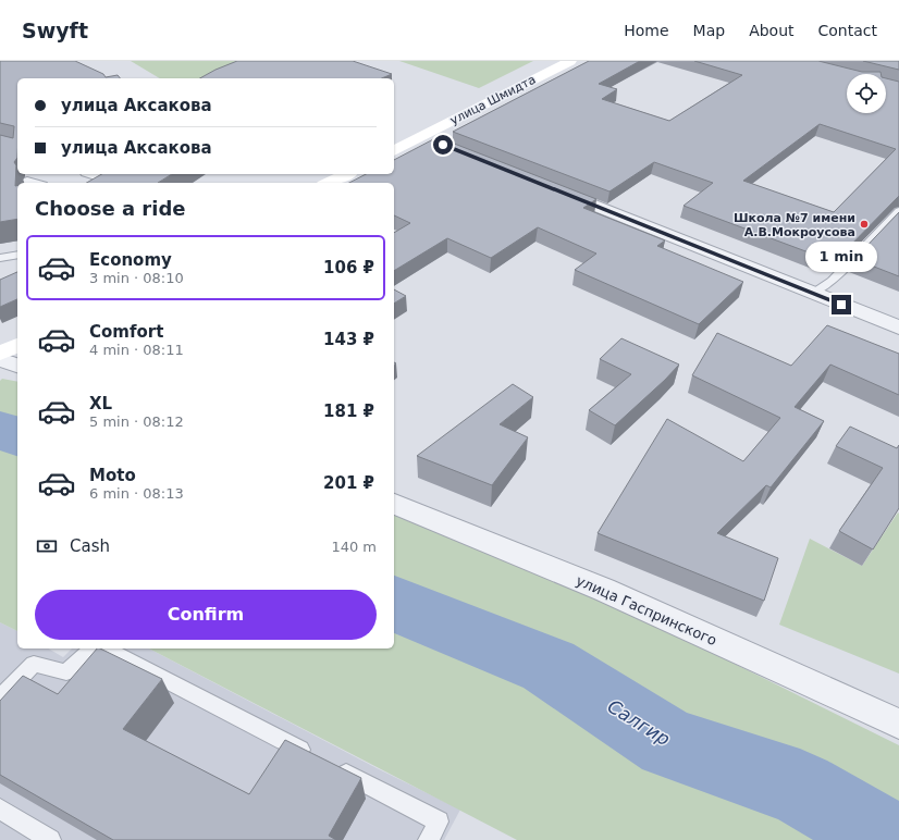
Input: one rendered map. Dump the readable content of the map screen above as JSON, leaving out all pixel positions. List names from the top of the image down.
{
  "streets": {
    "main road": ["улица Шмидта"],
    "street": ["улица Гаспринского"]
  },
  "water": ["Салгир"],
  "places": ["Школа №7 имени А.В.Мокроусова"],
  "page": {
    "header": "Swyft",
    "nav": [
      "Home",
      "Map",
      "About",
      "Contact"
    ],
    "banner": ["улица Аксакова", "улица Аксакова"],
    "heading": "Choose a ride",
    "list": [
      {
        "name": "Economy",
        "note": "3 min · 08:10",
        "value": "106 ₽"
      },
      {
        "name": "Comfort",
        "note": "4 min · 08:11",
        "value": "143 ₽"
      },
      {
        "name": "XL",
        "note": "5 min · 08:12",
        "value": "181 ₽"
      },
      {
        "name": "Moto",
        "note": "6 min · 08:13",
        "value": "201 ₽"
      }
    ],
    "bubble": "1 min",
    "pay": ["Cash", "140 m"],
    "buttons": "Confirm"
  }
}
